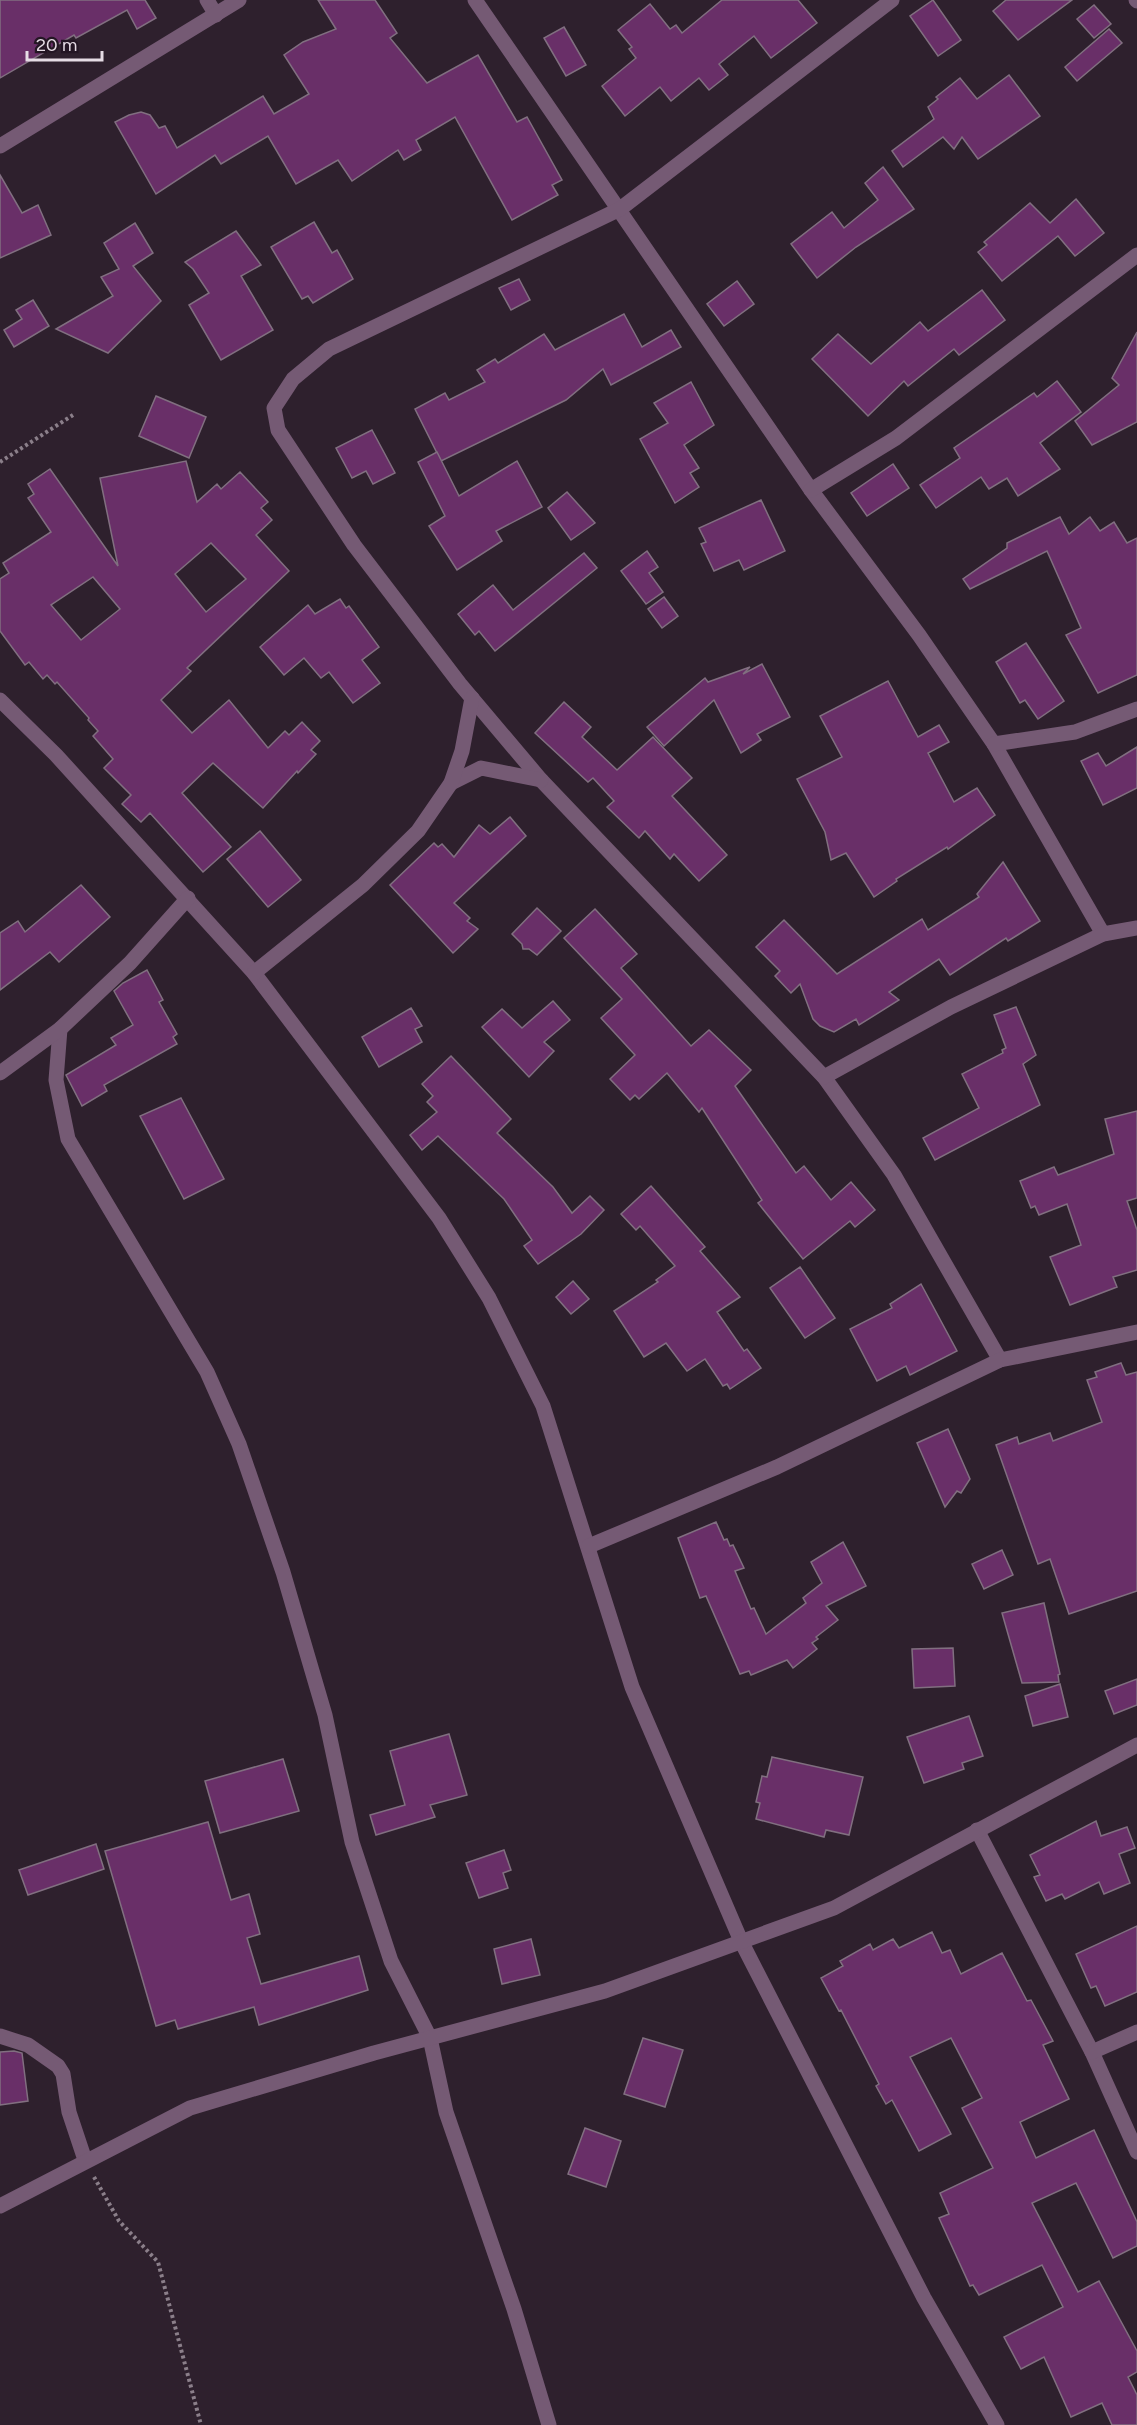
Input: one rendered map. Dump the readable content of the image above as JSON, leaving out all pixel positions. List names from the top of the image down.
{
  "scale_bar": "20 m"
}
